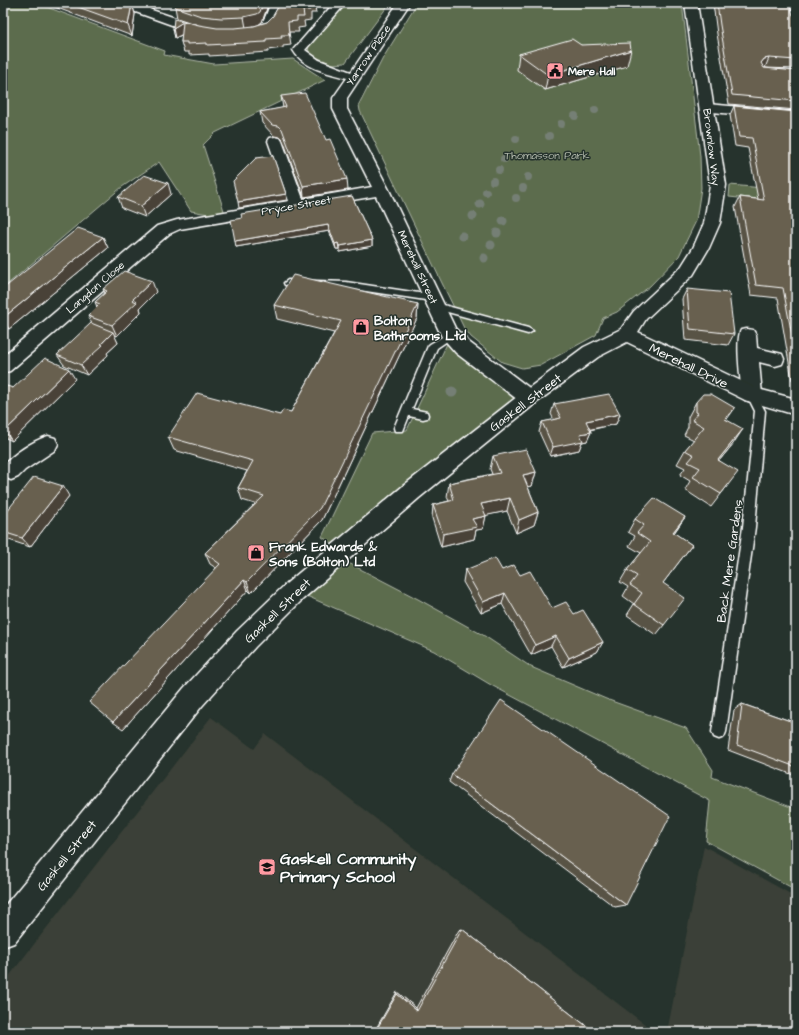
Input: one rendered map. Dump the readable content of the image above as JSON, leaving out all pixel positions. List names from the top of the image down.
{
  "streets": {
    "street": [
      "Yarrow Place",
      "Brownlow Way",
      "Pryce Street",
      "Merehall Street",
      "Langdon Close",
      "Merehall Drive",
      "Gaskell Street"
    ],
    "lane": ["Back Mere Gardens"]
  },
  "crossings": [
    ["Yarrow Place", "Merehall Street"],
    ["Brownlow Way", "Merehall Drive"],
    ["Brownlow Way", "Gaskell Street"],
    ["Pryce Street", "Merehall Street"],
    ["Pryce Street", "Langdon Close"],
    ["Merehall Street", "Gaskell Street"],
    ["Merehall Drive", "Gaskell Street"],
    ["Merehall Drive", "Back Mere Gardens"]
  ],
  "parks": ["Thomasson Park"],
  "places": {
    "public building": ["Mere Hall"],
    "shop": ["Bolton Bathrooms Ltd", "Frank Edwards & Sons (Bolton) Ltd"],
    "school or university": ["Gaskell Community Primary School"]
  }
}
